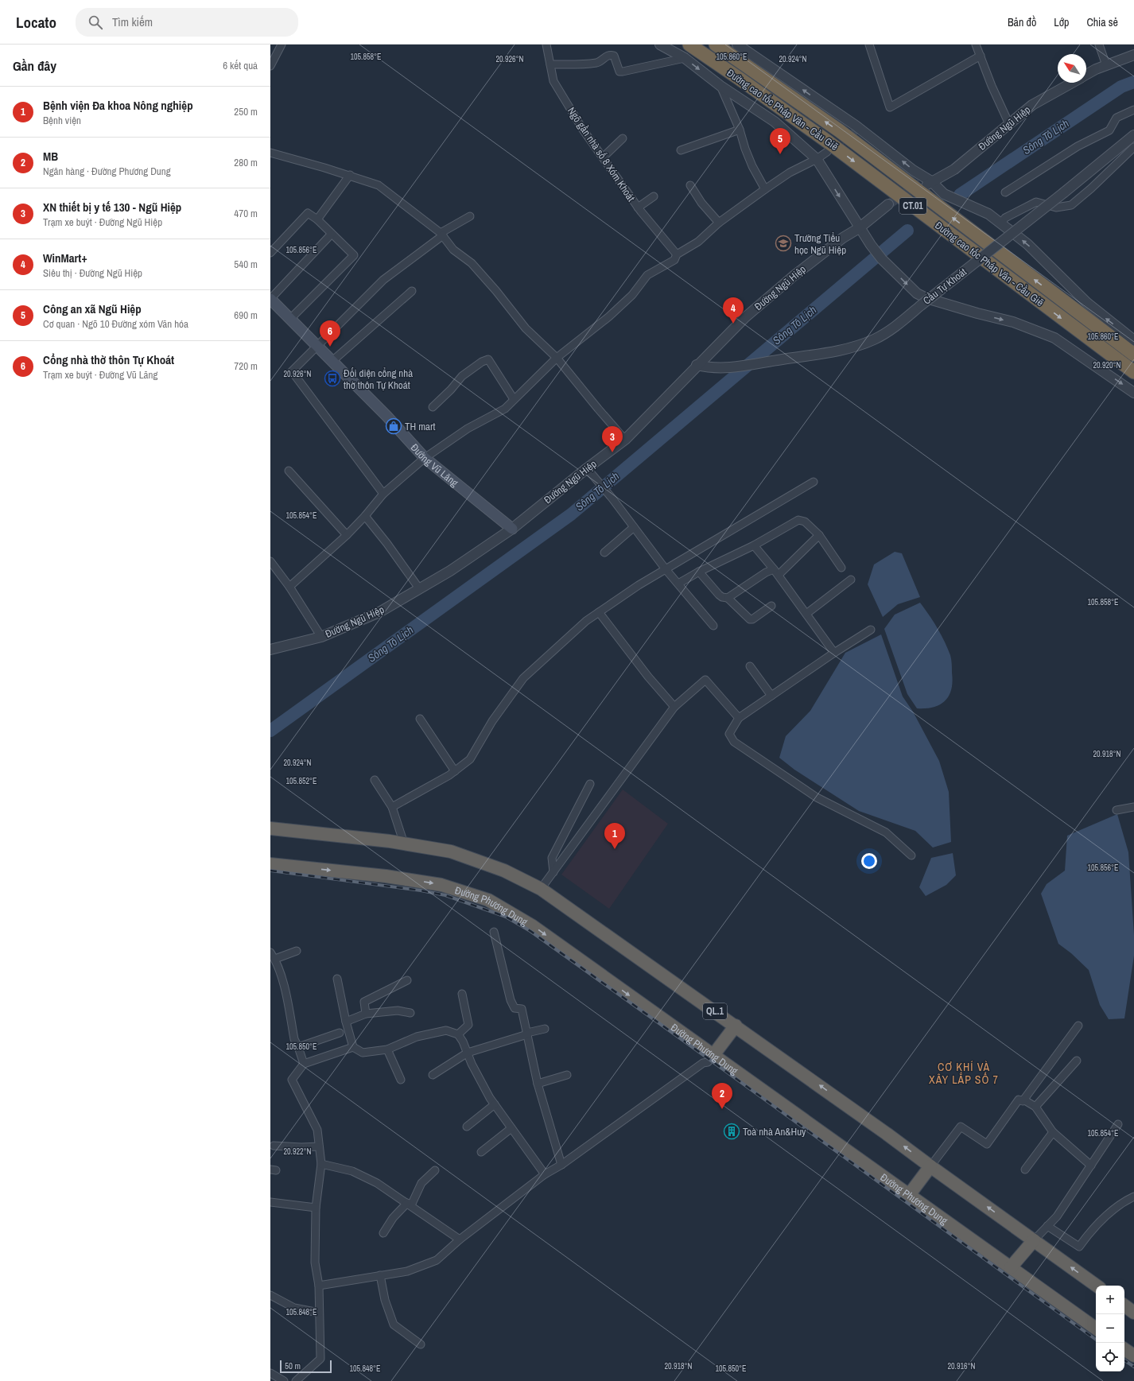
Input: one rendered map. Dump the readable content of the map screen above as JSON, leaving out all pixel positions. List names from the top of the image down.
{
  "streets": {
    "highway": [
      "Đường cao tốc Pháp Vân - Cầu Giẽ",
      "CT.01",
      "Đường Phương Dung",
      "QL.1"
    ],
    "main road": ["Đường Vũ Lăng"],
    "street": ["Đường Ngũ Hiệp", "Ngõ gần nhà số 8 Xóm Khoát", "Cầu Tự Khoát"]
  },
  "crossings": [
    ["Đường Ngũ Hiệp", "Cầu Tự Khoát"],
    ["Đường Ngũ Hiệp", "Đường Vũ Lăng"]
  ],
  "districts": ["CƠ KHÍ VÀ XÂY LẮP SỐ 7"],
  "water": ["Sông Tô Lịch"],
  "places": {
    "school or university": ["Trường Tiểu học Ngũ Hiệp"],
    "bus stop": ["Đối diện cổng nhà thờ thôn Tự Khoát"],
    "shop": ["TH mart"],
    "building": ["Toà nhà An&Huy"]
  },
  "scale_bar": "50 m",
  "north": "top left",
  "page": {
    "header": "Locato",
    "search": "Tìm kiếm",
    "nav": ["Bản đồ", "Lớp", "Chia sẻ"],
    "heading": ["Gần đây", "6 kết quả"],
    "list": [
      {
        "mark": "1",
        "name": "Bệnh viện Đa khoa Nông nghiệp",
        "note": "Bệnh viện",
        "value": "250 m"
      },
      {
        "mark": "2",
        "name": "MB",
        "note": "Ngân hàng · Đường Phương Dung",
        "value": "280 m"
      },
      {
        "mark": "3",
        "name": "XN thiết bị y tế 130 - Ngũ Hiệp",
        "note": "Trạm xe buýt · Đường Ngũ Hiệp",
        "value": "470 m"
      },
      {
        "mark": "4",
        "name": "WinMart+",
        "note": "Siêu thị · Đường Ngũ Hiệp",
        "value": "540 m"
      },
      {
        "mark": "5",
        "name": "Công an xã Ngũ Hiệp",
        "note": "Cơ quan · Ngõ 10 Đường xóm Văn hóa",
        "value": "690 m"
      },
      {
        "mark": "6",
        "name": "Cổng nhà thờ thôn Tự Khoát",
        "note": "Trạm xe buýt · Đường Vũ Lăng",
        "value": "720 m"
      }
    ],
    "pins": [
      "5",
      "4",
      "6",
      "3",
      "1",
      "2"
    ],
    "map_buttons": ["+", "−"],
    "scale": "50 m"
  },
  "coordinates": [
    "105.860°E",
    "105.858°E",
    "20.926°N",
    "20.924°N",
    "105.856°E",
    "20.920°N",
    "105.854°E",
    "20.918°N",
    "105.852°E",
    "105.850°E",
    "20.922°N",
    "105.848°E",
    "20.916°N"
  ]
}
